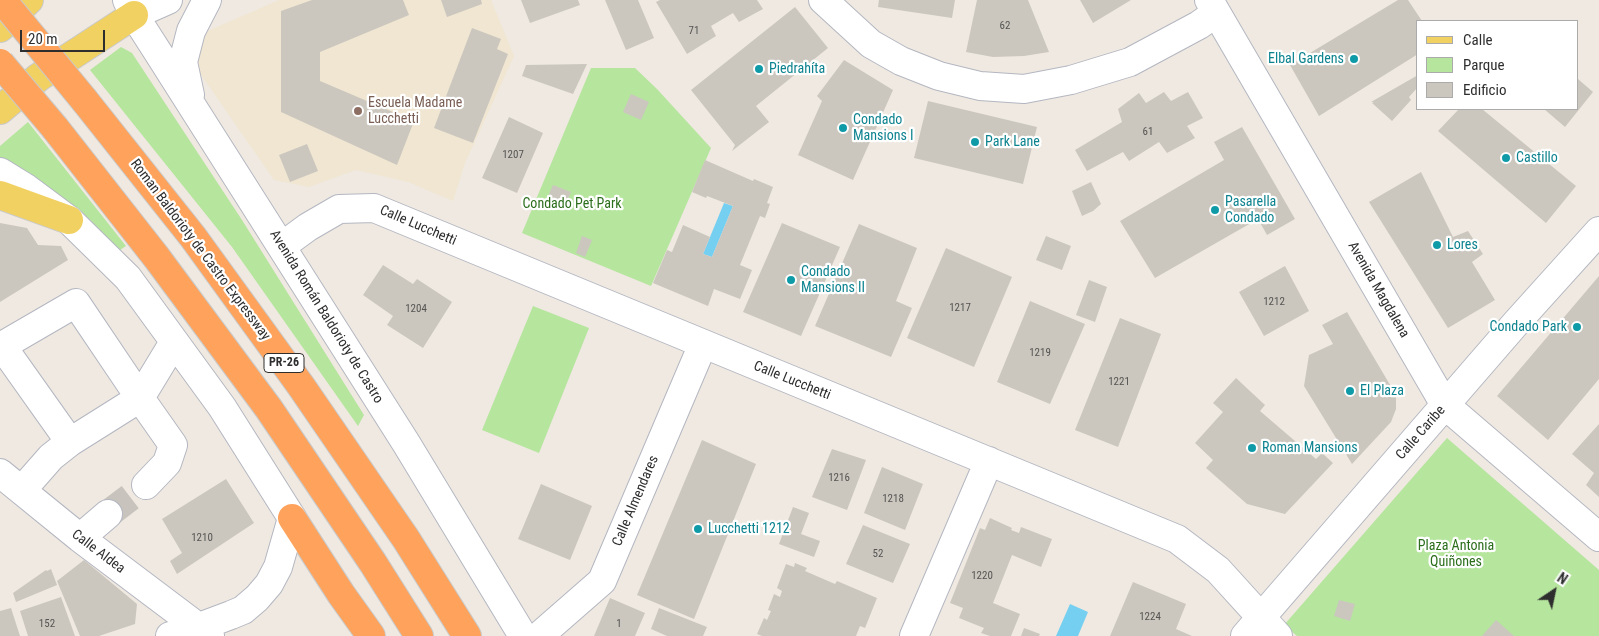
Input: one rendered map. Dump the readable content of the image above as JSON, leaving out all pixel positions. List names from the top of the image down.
{
  "streets": {
    "highway": ["Roman Baldorioty de Castro Expressway", "PR-26"],
    "street": [
      "Calle Lucchetti",
      "Avenida Magdalena",
      "Avenida Román Baldorioty de Castro",
      "Calle Caribe",
      "Calle Almendares",
      "Calle Aldea"
    ]
  },
  "crossings": [
    ["Calle Lucchetti", "Avenida Román Baldorioty de Castro"],
    ["Calle Lucchetti", "Calle Caribe"],
    ["Calle Lucchetti", "Calle Almendares"],
    ["Avenida Magdalena", "Calle Caribe"]
  ],
  "parks": ["Condado Pet Park", "Plaza Antonia Quiñones"],
  "places": [
    "Elbal Gardens",
    "Piedrahíta",
    "Escuela Madame Lucchetti",
    "Condado Mansions I",
    "Park Lane",
    "Castillo",
    "Pasarella Condado",
    "Lores",
    "Condado Mansions II",
    "Condado Park",
    "El Plaza",
    "Roman Mansions",
    "Lucchetti 1212"
  ],
  "house_numbers": [
    "62",
    "71",
    "61",
    "1207",
    "1212",
    "1217",
    "1204",
    "1219",
    "1221",
    "1216",
    "1218",
    "1210",
    "52",
    "1220",
    "1224",
    "152",
    "1"
  ],
  "legend": ["Calle", "Parque", "Edificio"],
  "scale_bar": "20 m",
  "north": "top right"
}
